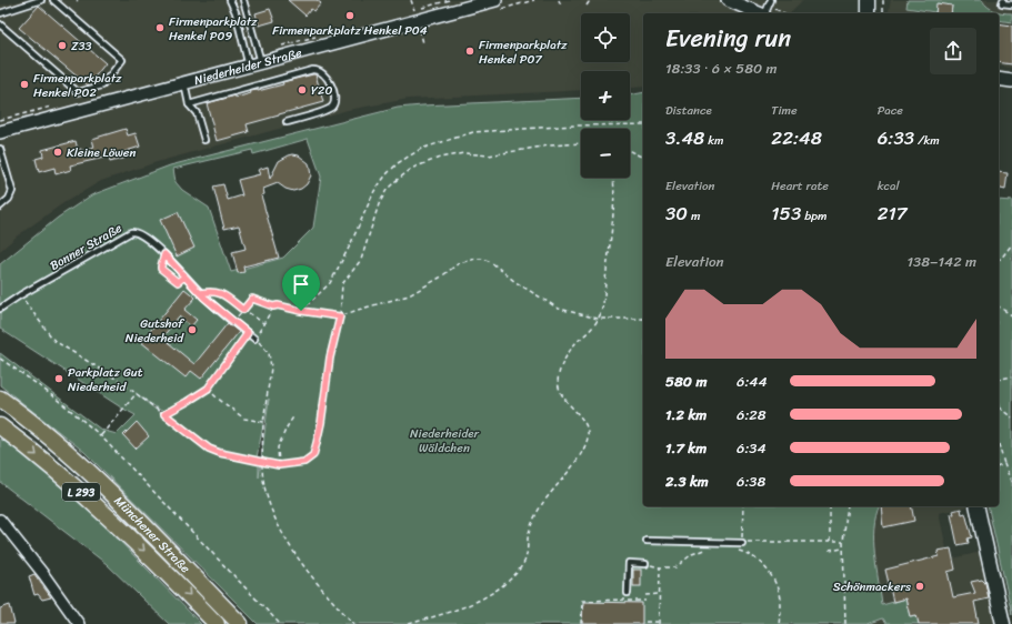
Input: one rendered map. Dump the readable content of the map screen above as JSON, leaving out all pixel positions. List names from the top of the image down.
{
  "streets": {
    "highway": ["L 293", "Münchener Straße"],
    "street": ["Niederheider Straße"],
    "lane": ["Bonner Straße"]
  },
  "parks": ["Niederheider Wäldchen"],
  "places": [
    "Firmenparkplatz Henkel P04",
    "Firmenparkplatz Henkel P09",
    "Z33",
    "Firmenparkplatz Henkel P07",
    "Firmenparkplatz Henkel P02",
    "Y20",
    "Kleine Löwen",
    "Gutshof Niederheid",
    "Parkplatz Gut Niederheid",
    "Schönmackers"
  ],
  "page": {
    "map_buttons": ["+", "−"],
    "heading": ["Evening run", "18:33 · 6 × 580 m"],
    "stats": [
      ["Distance", "3.48 km"],
      ["Time", "22:48"],
      ["Pace", "6:33 /km"],
      ["Elevation", "30 m"],
      ["Heart rate", "153 bpm"],
      ["kcal", "217"]
    ],
    "chart": ["Elevation", "138–142 m"],
    "list": [
      {
        "name": "580 m",
        "note": "6:44"
      },
      {
        "name": "1.2 km",
        "note": "6:28"
      },
      {
        "name": "1.7 km",
        "note": "6:34"
      },
      {
        "name": "2.3 km",
        "note": "6:38"
      }
    ]
  }
}
